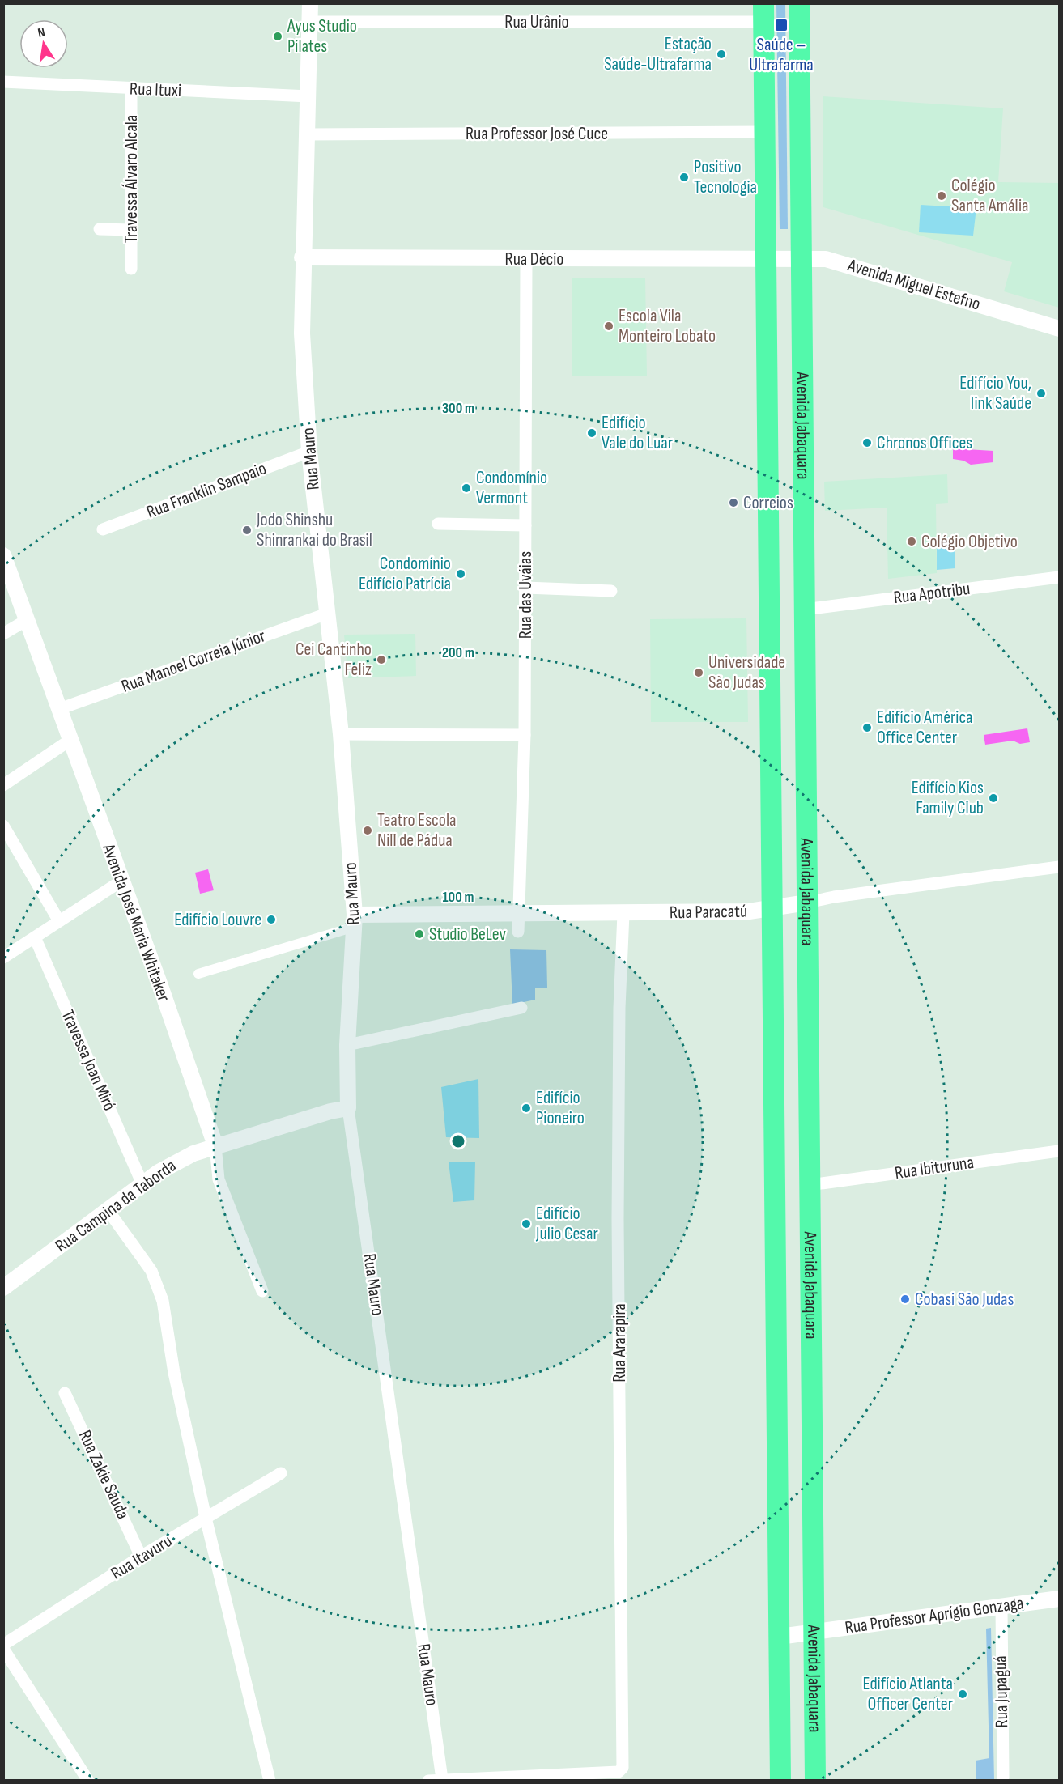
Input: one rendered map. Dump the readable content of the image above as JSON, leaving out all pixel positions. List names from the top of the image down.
{
  "streets": {
    "main road": ["Avenida Jabaquara"],
    "street": [
      "Rua Urânio",
      "Rua Ituxi",
      "Rua Professor José Cuce",
      "Travessa Álvaro Alcala",
      "Rua Décio",
      "Avenida Miguel Estefno",
      "Rua Mauro",
      "Rua Franklin Sampaio",
      "Rua Apotribu",
      "Rua das Uváias",
      "Rua Manoel Correia Júnior",
      "Rua Paracatú",
      "Avenida José Maria Whitaker",
      "Travessa Joan Miró",
      "Rua Ibituruna",
      "Rua Campina da Taborda",
      "Rua Ararapira",
      "Rua Zakie Sauda",
      "Rua Itavuru",
      "Rua Professor Aprígio Gonzaga",
      "Rua Jupaguá"
    ]
  },
  "crossings": [
    ["Rua Urânio", "Avenida Jabaquara"],
    ["Rua Urânio", "Rua Mauro"],
    ["Rua Ituxi", "Travessa Álvaro Alcala"],
    ["Rua Ituxi", "Rua Mauro"],
    ["Rua Professor José Cuce", "Avenida Jabaquara"],
    ["Rua Professor José Cuce", "Rua Mauro"],
    ["Rua Décio", "Avenida Miguel Estefno"],
    ["Rua Décio", "Avenida Jabaquara"],
    ["Rua Décio", "Rua Mauro"],
    ["Rua Décio", "Rua das Uváias"],
    ["Avenida Miguel Estefno", "Avenida Jabaquara"],
    ["Avenida Jabaquara", "Rua Apotribu"],
    ["Avenida Jabaquara", "Rua Paracatú"],
    ["Avenida Jabaquara", "Rua Ibituruna"],
    ["Avenida Jabaquara", "Rua Professor Aprígio Gonzaga"],
    ["Rua Mauro", "Rua Franklin Sampaio"],
    ["Rua Mauro", "Rua Manoel Correia Júnior"],
    ["Rua Mauro", "Rua Paracatú"],
    ["Rua Mauro", "Rua Campina da Taborda"],
    ["Rua das Uváias", "Rua Paracatú"],
    ["Rua Manoel Correia Júnior", "Avenida José Maria Whitaker"],
    ["Rua Paracatú", "Rua Ararapira"],
    ["Avenida José Maria Whitaker", "Rua Campina da Taborda"],
    ["Travessa Joan Miró", "Rua Campina da Taborda"],
    ["Rua Zakie Sauda", "Rua Itavuru"],
    ["Rua Professor Aprígio Gonzaga", "Rua Jupaguá"]
  ],
  "places": {
    "transit": ["Saúde – Ultrafarma"],
    "other": [
      "Ayus Studio Pilates",
      "Estação Saúde-Ultrafarma",
      "Positivo Tecnologia",
      "Colégio Santa Amália",
      "Escola Vila Monteiro Lobato",
      "Edifício You, link Saúde",
      "Edifício Vale do Luar",
      "Chronos Offices",
      "Condomínio Vermont",
      "Correios",
      "Jodo Shinshu Shinrankai do Brasil",
      "Colégio Objetivo",
      "Condomínio Edifício Patrícia",
      "Cei Cantinho Feliz",
      "Universidade São Judas",
      "Edifício América Office Center",
      "Edifício Kios Family Club",
      "Teatro Escola Nill de Pádua",
      "Edifício Louvre",
      "Studio BeLev",
      "Edifício Pioneiro",
      "Edifício Julio Cesar",
      "Cobasi São Judas",
      "Edifício Atlanta Officer Center"
    ]
  },
  "north": "top",
  "rings": ["300 m", "200 m", "100 m"]
}
